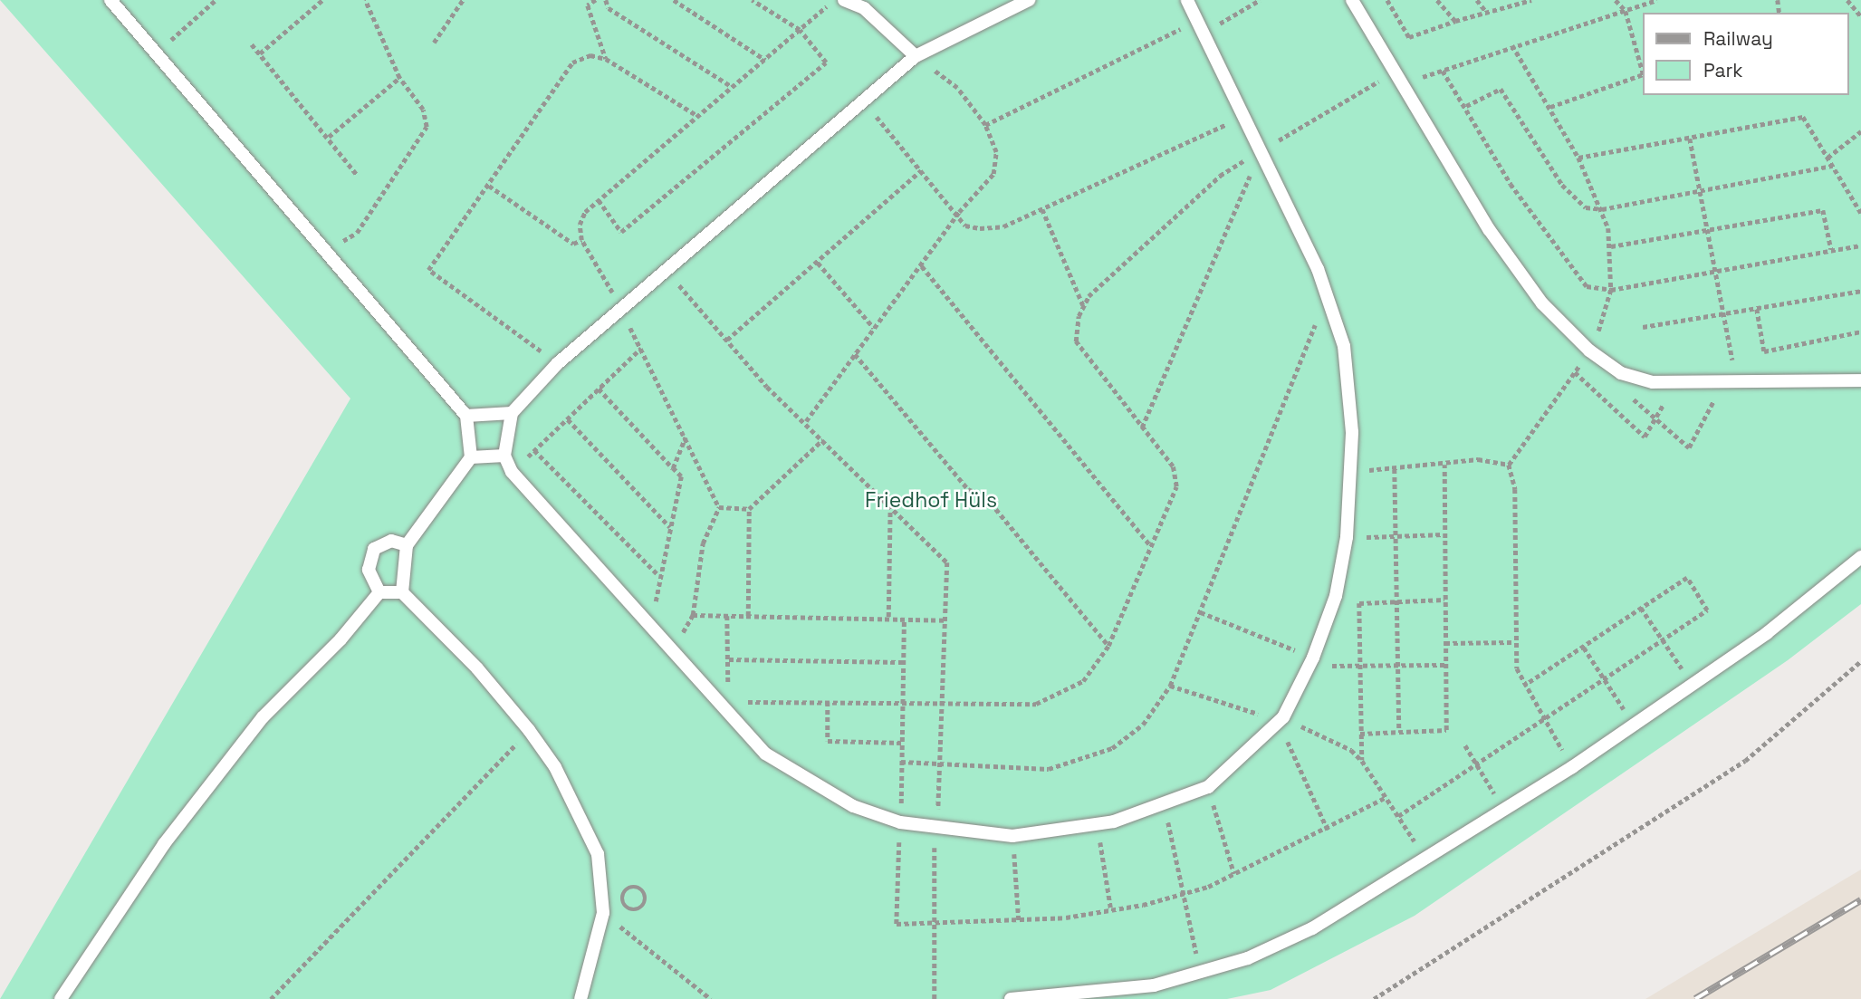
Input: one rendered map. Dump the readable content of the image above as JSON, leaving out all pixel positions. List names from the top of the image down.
{
  "parks": ["Friedhof Hüls"],
  "legend": ["Railway", "Park"]
}
